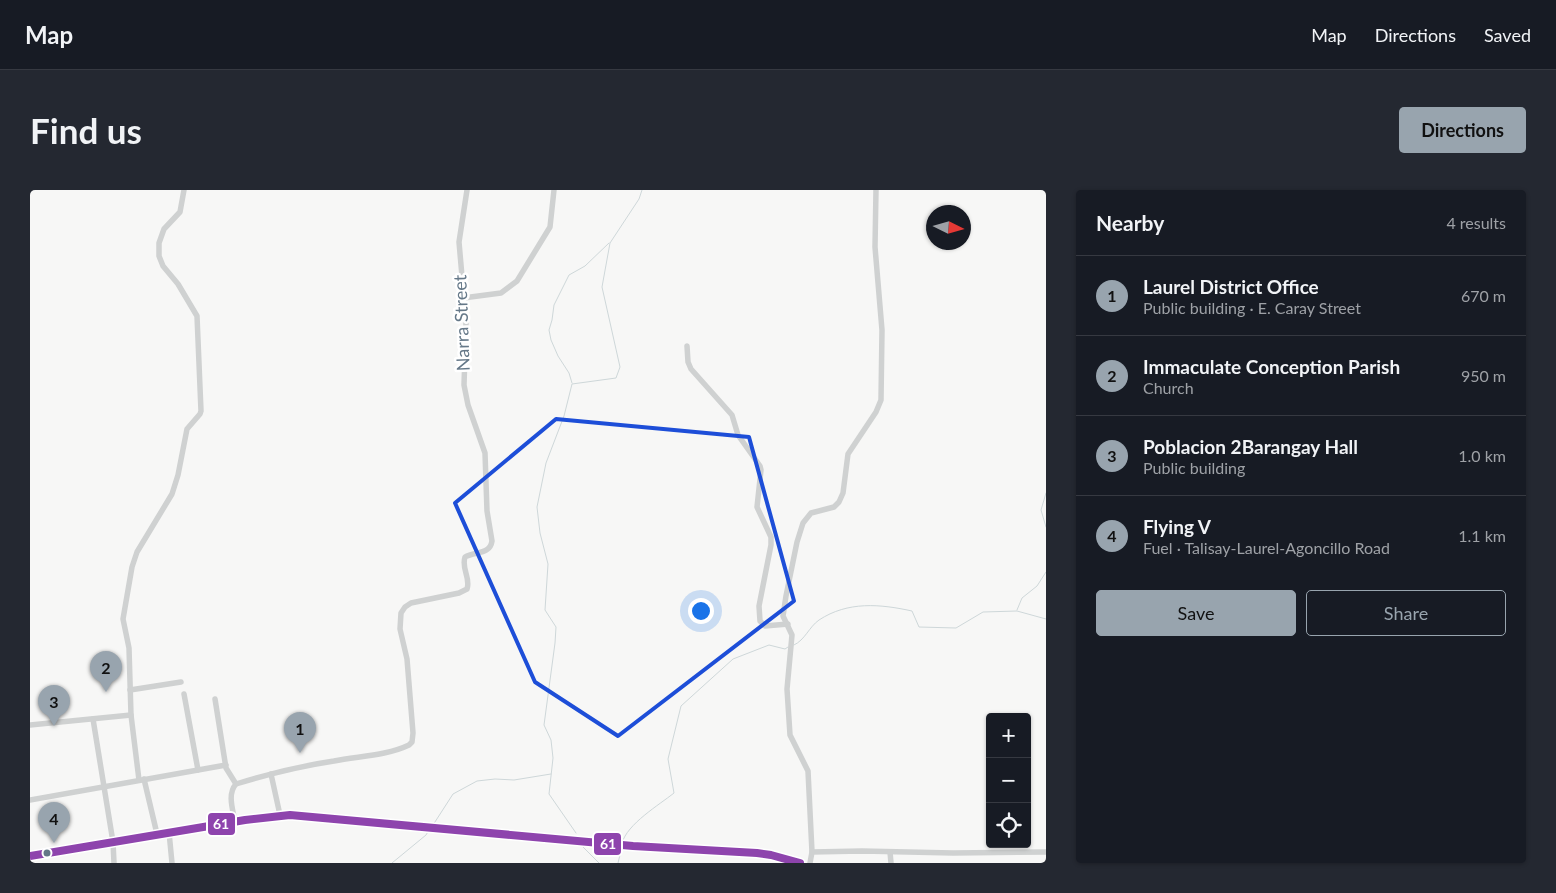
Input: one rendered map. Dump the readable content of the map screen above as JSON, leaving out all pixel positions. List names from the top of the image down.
{
  "streets": {
    "street": ["Narra Street"]
  },
  "lines": ["transit line 61"],
  "north": "right",
  "page": {
    "header": "Map",
    "nav": ["Map", "Directions", "Saved"],
    "buttons": [
      "Directions",
      ["Save", "Share"]
    ],
    "title": "Find us",
    "heading": ["Nearby", "4 results"],
    "list": [
      {
        "mark": "1",
        "name": "Laurel District Office",
        "note": "Public building · E. Caray Street",
        "value": "670 m"
      },
      {
        "mark": "2",
        "name": "Immaculate Conception Parish",
        "note": "Church",
        "value": "950 m"
      },
      {
        "mark": "3",
        "name": "Poblacion 2Barangay Hall",
        "note": "Public building",
        "value": "1.0 km"
      },
      {
        "mark": "4",
        "name": "Flying V",
        "note": "Fuel · Talisay-Laurel-Agoncillo Road",
        "value": "1.1 km"
      }
    ],
    "pins": [
      "2",
      "3",
      "1",
      "4"
    ],
    "map_buttons": ["+", "−"]
  }
}
